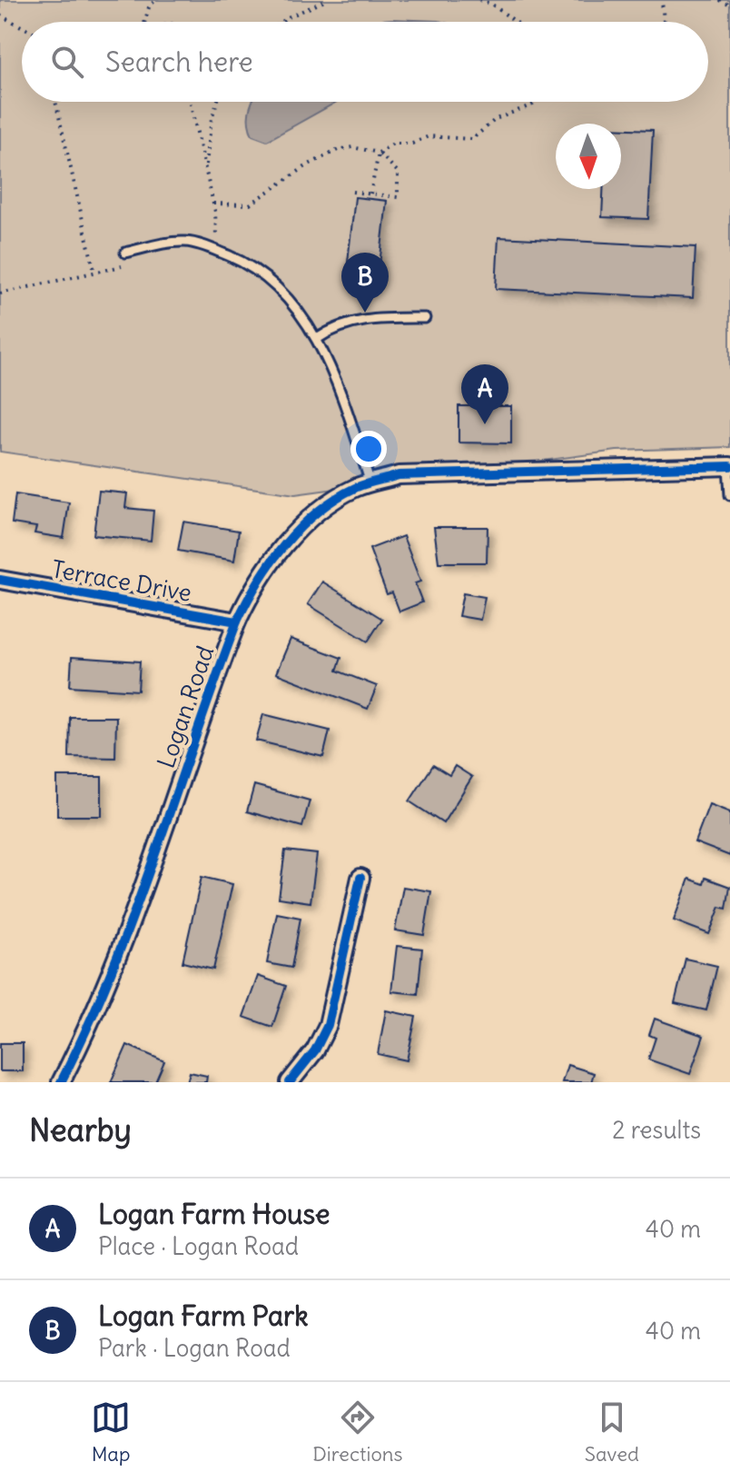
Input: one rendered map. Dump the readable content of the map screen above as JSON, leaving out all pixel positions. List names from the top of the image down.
{
  "streets": {
    "street": ["Terrace Drive", "Logan Road"]
  },
  "crossings": [
    ["Terrace Drive", "Logan Road"]
  ],
  "north": "bottom",
  "page": {
    "search": "Search here",
    "pins": ["B", "A"],
    "heading": ["Nearby", "2 results"],
    "list": [
      {
        "mark": "A",
        "name": "Logan Farm House",
        "note": "Place · Logan Road",
        "value": "40 m"
      },
      {
        "mark": "B",
        "name": "Logan Farm Park",
        "note": "Park · Logan Road",
        "value": "40 m"
      }
    ],
    "nav": ["Map", "Directions", "Saved"]
  }
}
